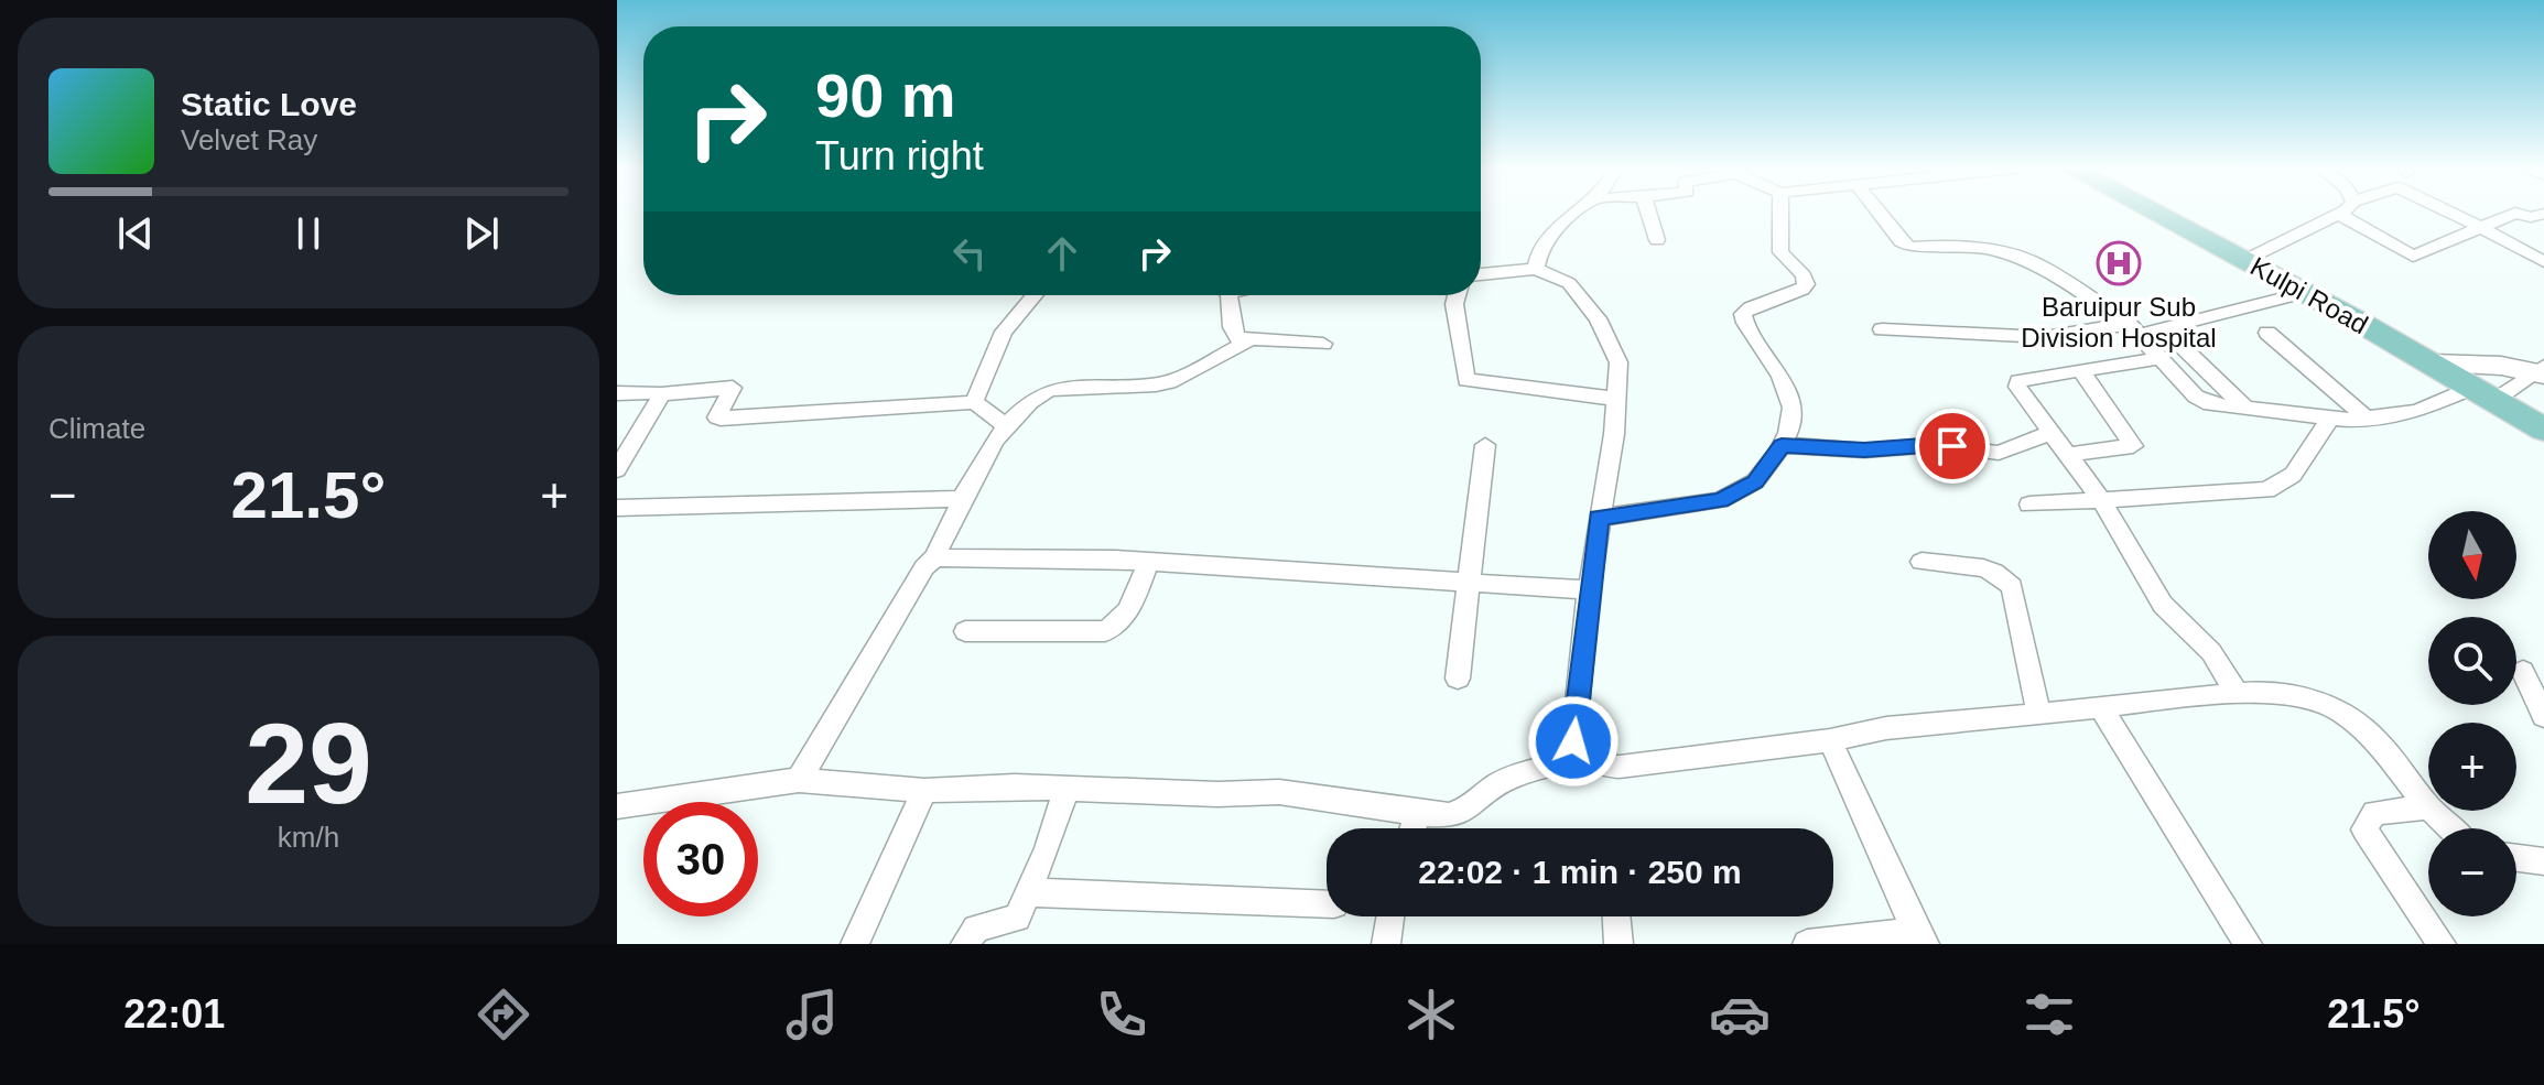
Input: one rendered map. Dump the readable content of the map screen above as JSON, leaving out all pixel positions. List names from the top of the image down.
{
  "streets": {
    "main road": ["Kulpi Road"]
  },
  "places": {
    "hospital": ["Baruipur Sub Division Hospital"]
  },
  "north": "bottom",
  "page": {
    "turn": ["90 m", "Turn right"],
    "song": ["Static Love", "Velvet Ray"],
    "tile": [
      "Climate",
      ["29", "km/h"]
    ],
    "heat": ["−", "21.5°", "+"],
    "map_buttons": ["+", "−"],
    "limit": "30",
    "trip": "22:02 · 1 min · 250 m",
    "tabs": ["22:01", "21.5°"]
  }
}
